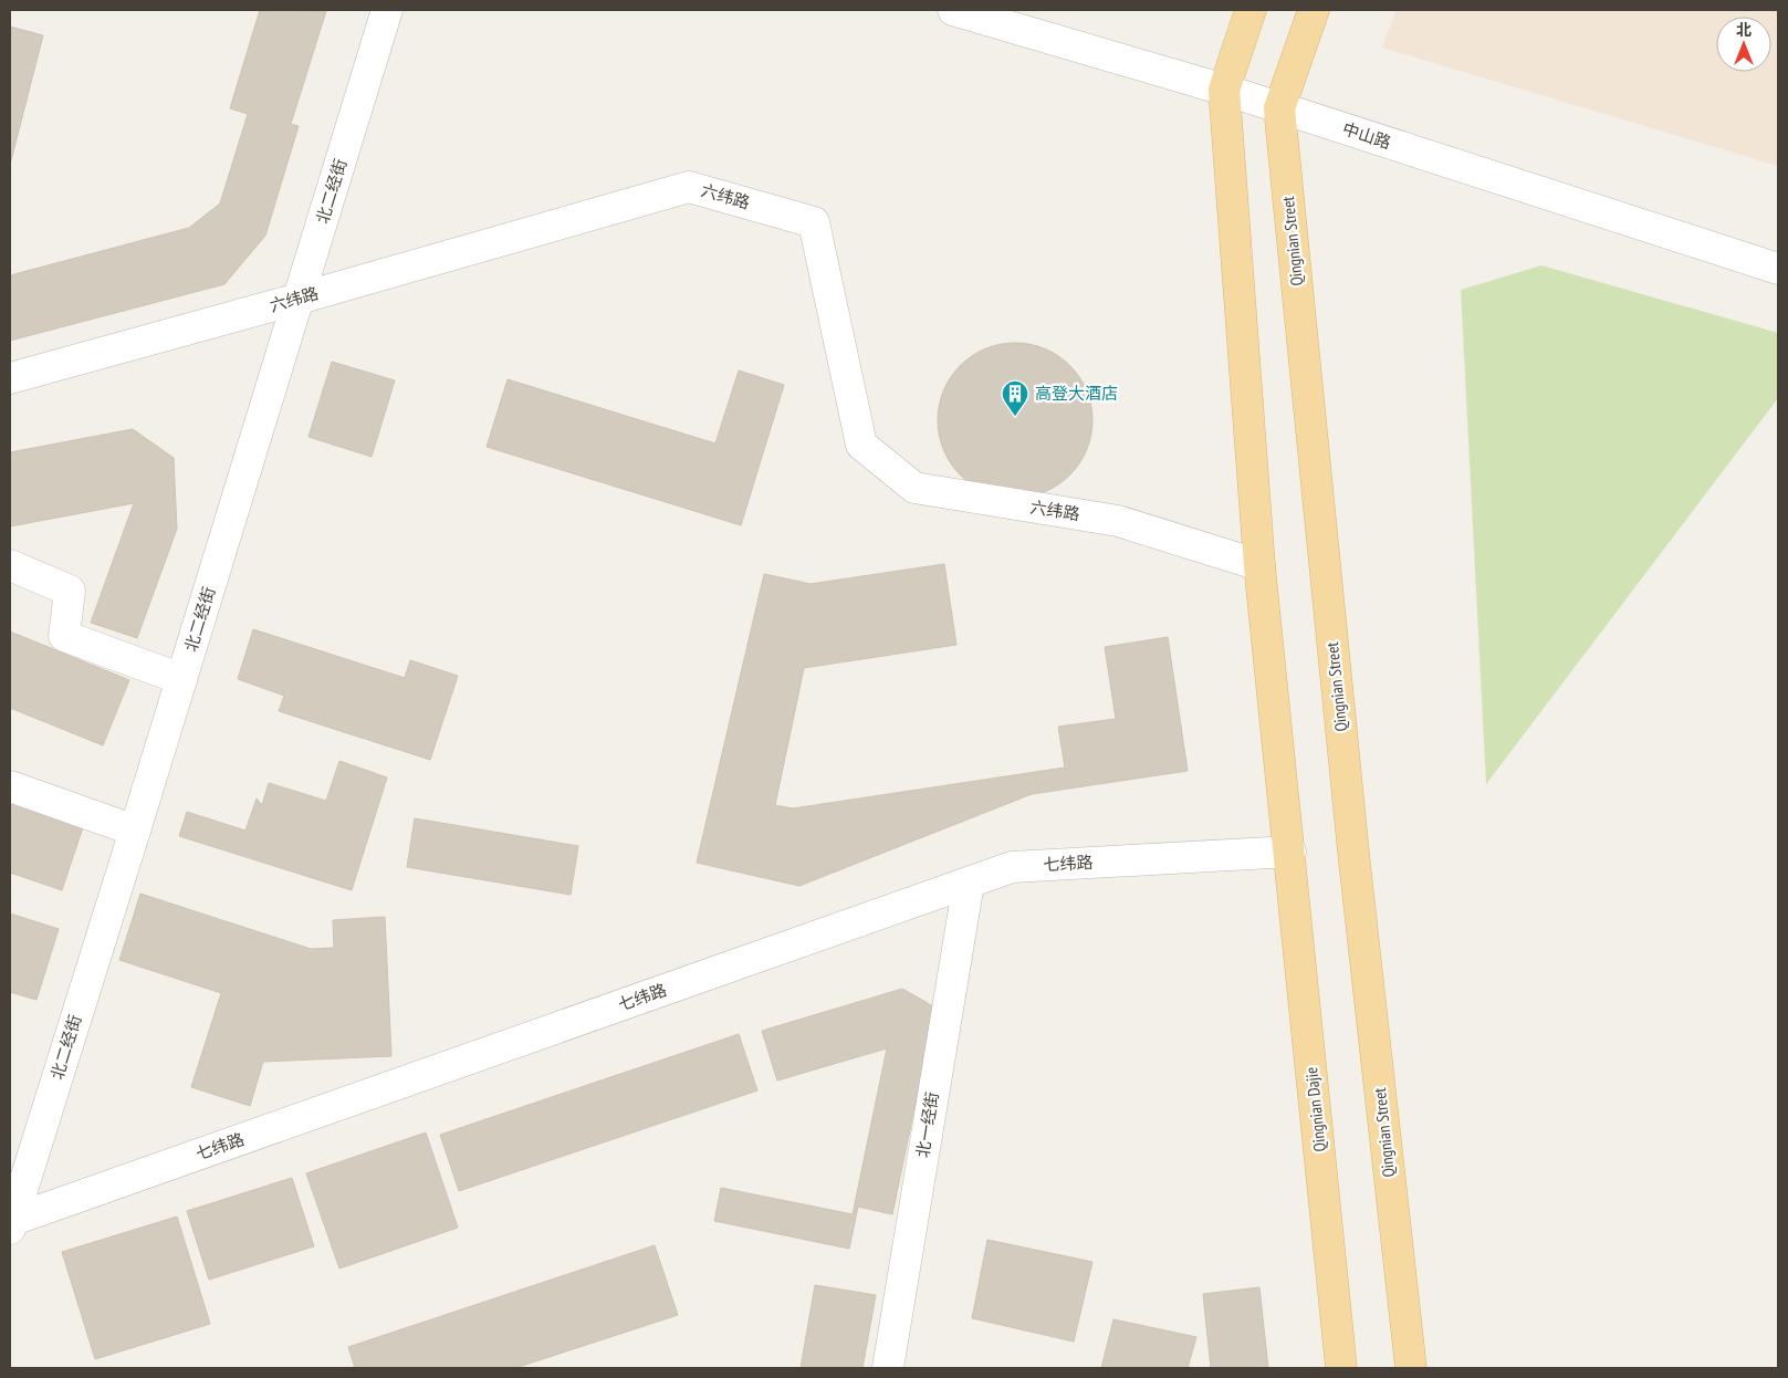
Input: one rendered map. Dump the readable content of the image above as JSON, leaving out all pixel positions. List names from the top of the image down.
{
  "streets": {
    "main road": ["Qingnian Street", "Qingnian Dajie"],
    "street": [
      "中山路",
      "北二经街",
      "六纬路",
      "七纬路",
      "北一经街"
    ]
  },
  "crossings": [
    ["中山路", "Qingnian Street"],
    ["北二经街", "六纬路"],
    ["北二经街", "七纬路"],
    ["七纬路", "Qingnian Dajie"],
    ["七纬路", "北一经街"]
  ],
  "places": {
    "building": ["高登大酒店"]
  },
  "north": "top"
}
